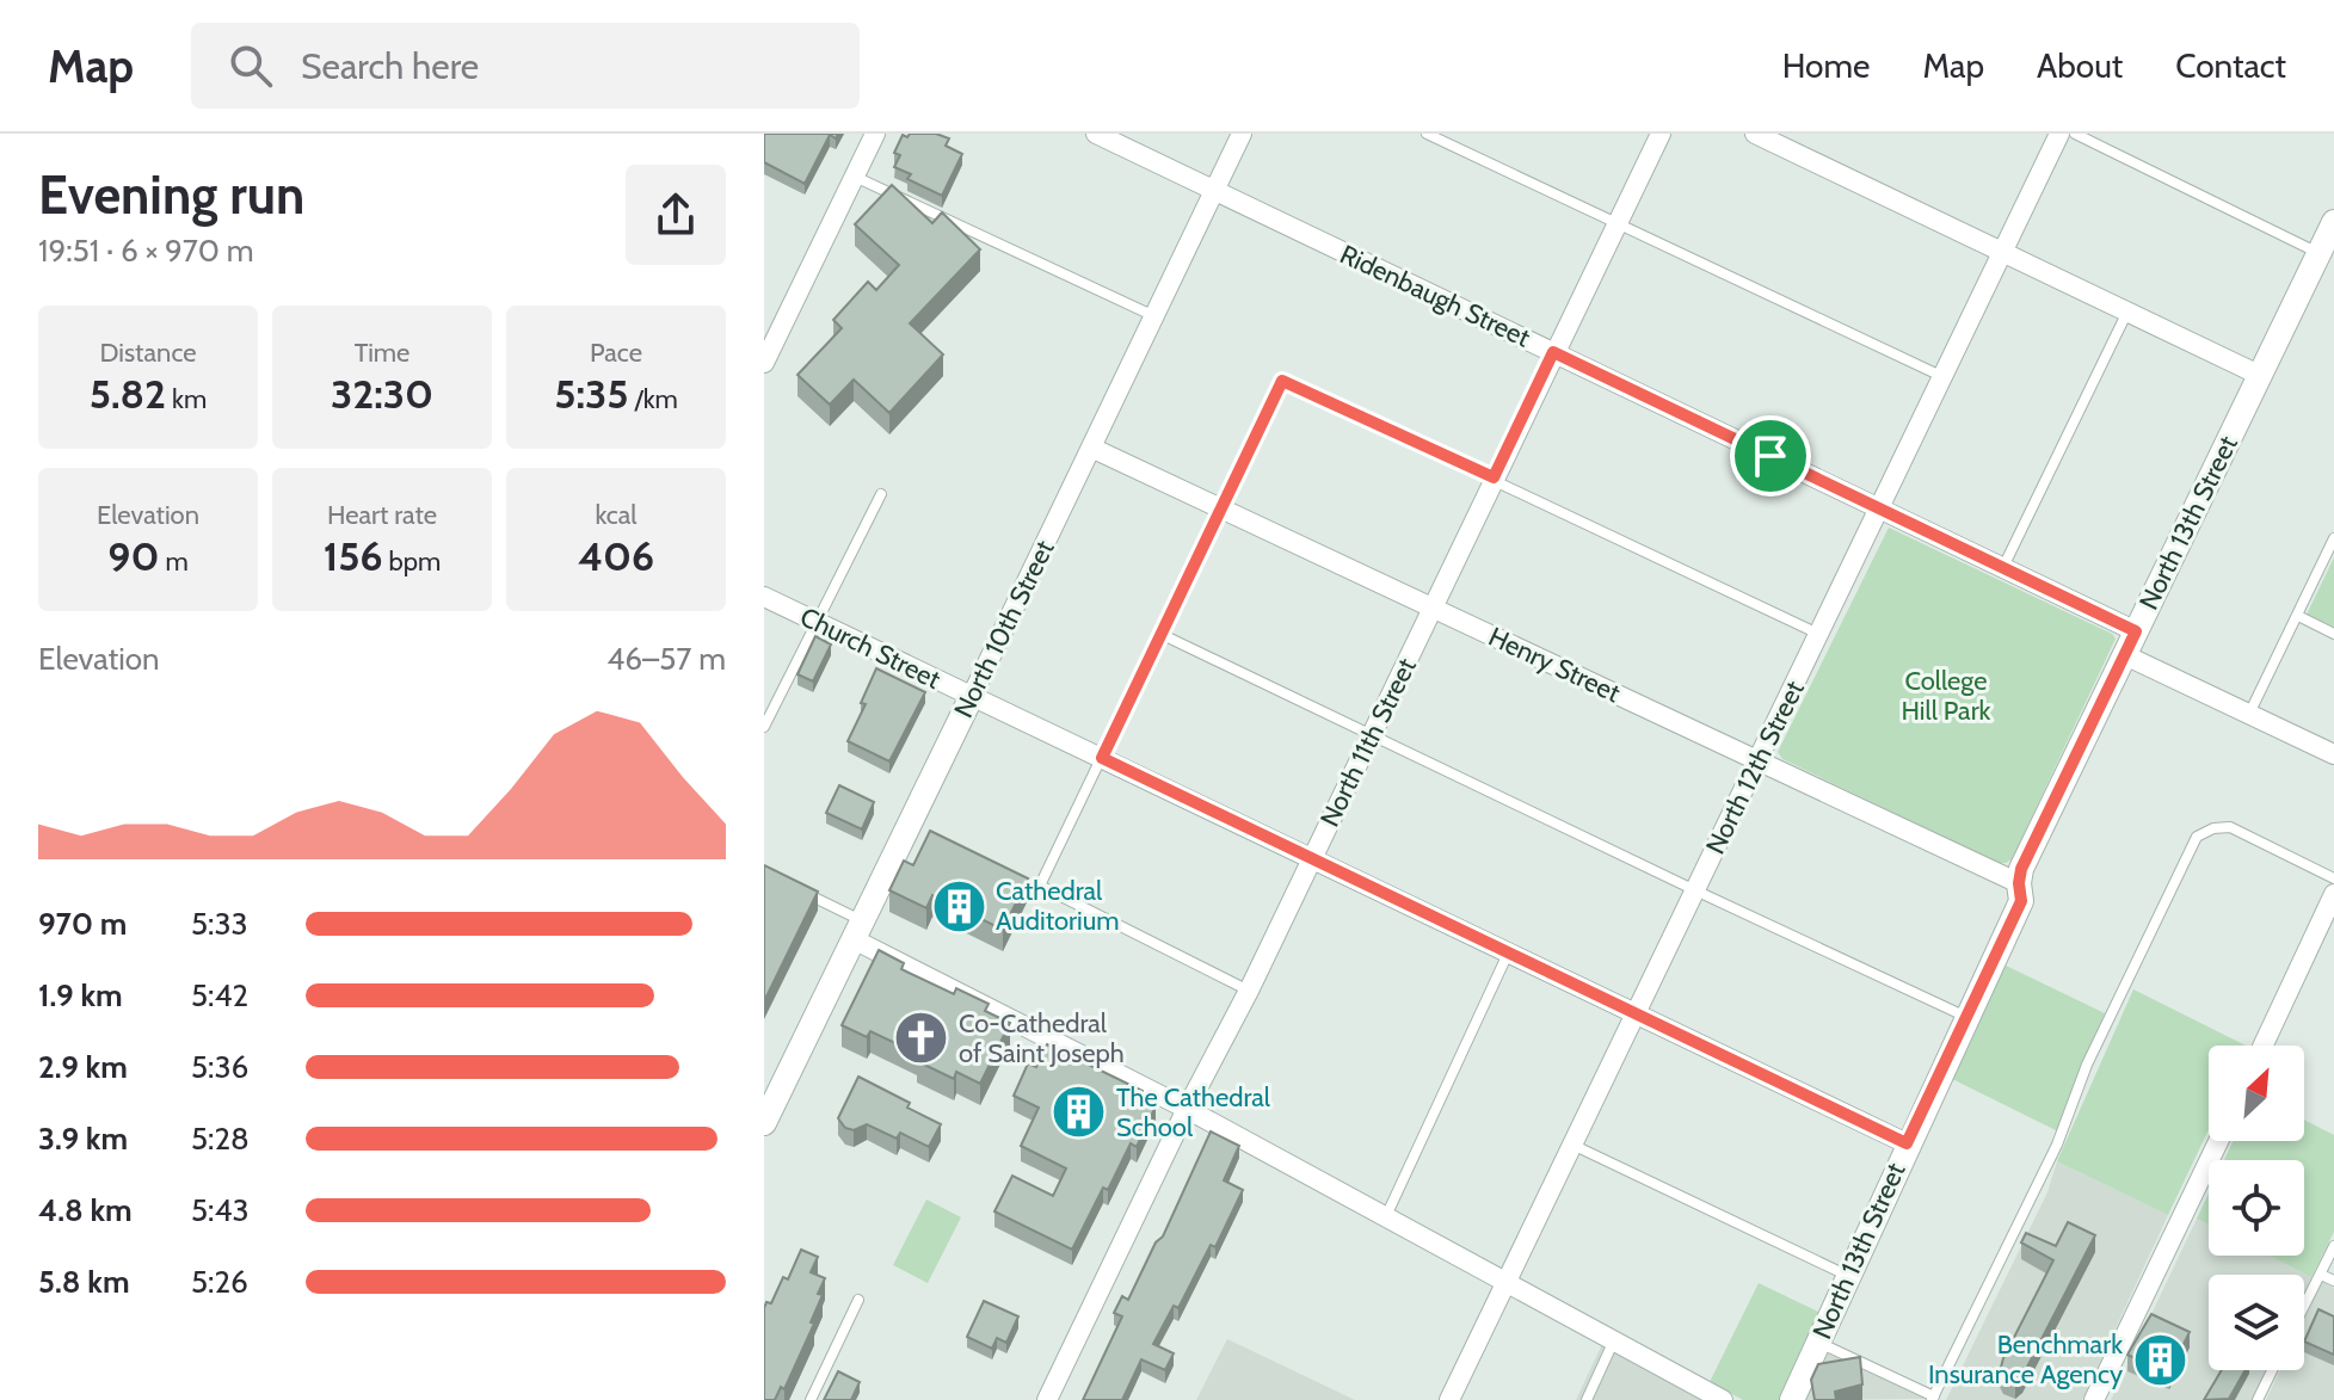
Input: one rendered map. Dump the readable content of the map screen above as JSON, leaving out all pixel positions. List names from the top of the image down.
{
  "streets": {
    "street": [
      "Ridenbaugh Street",
      "North 13th Street",
      "North 10th Street",
      "Church Street",
      "Henry Street",
      "North 11th Street",
      "North 12th Street"
    ]
  },
  "crossings": [
    ["Ridenbaugh Street", "North 13th Street"],
    ["Ridenbaugh Street", "North 10th Street"],
    ["Ridenbaugh Street", "North 11th Street"],
    ["Ridenbaugh Street", "North 12th Street"],
    ["North 13th Street", "Church Street"],
    ["North 13th Street", "Henry Street"],
    ["North 10th Street", "Church Street"],
    ["North 10th Street", "Henry Street"],
    ["Church Street", "North 11th Street"],
    ["Church Street", "North 12th Street"],
    ["Henry Street", "North 11th Street"],
    ["Henry Street", "North 12th Street"]
  ],
  "parks": ["College Hill Park"],
  "places": {
    "building": ["Cathedral Auditorium", "The Cathedral School", "Benchmark Insurance Agency"],
    "church": ["Co-Cathedral of Saint Joseph"]
  },
  "north": "top right",
  "page": {
    "header": "Map",
    "search": "Search here",
    "nav": [
      "Home",
      "Map",
      "About",
      "Contact"
    ],
    "heading": ["Evening run", "19:51 · 6 × 970 m"],
    "stats": [
      ["Distance", "5.82 km"],
      ["Time", "32:30"],
      ["Pace", "5:35 /km"],
      ["Elevation", "90 m"],
      ["Heart rate", "156 bpm"],
      ["kcal", "406"]
    ],
    "chart": ["Elevation", "46–57 m"],
    "list": [
      {
        "name": "970 m",
        "note": "5:33"
      },
      {
        "name": "1.9 km",
        "note": "5:42"
      },
      {
        "name": "2.9 km",
        "note": "5:36"
      },
      {
        "name": "3.9 km",
        "note": "5:28"
      },
      {
        "name": "4.8 km",
        "note": "5:43"
      },
      {
        "name": "5.8 km",
        "note": "5:26"
      }
    ]
  }
}
